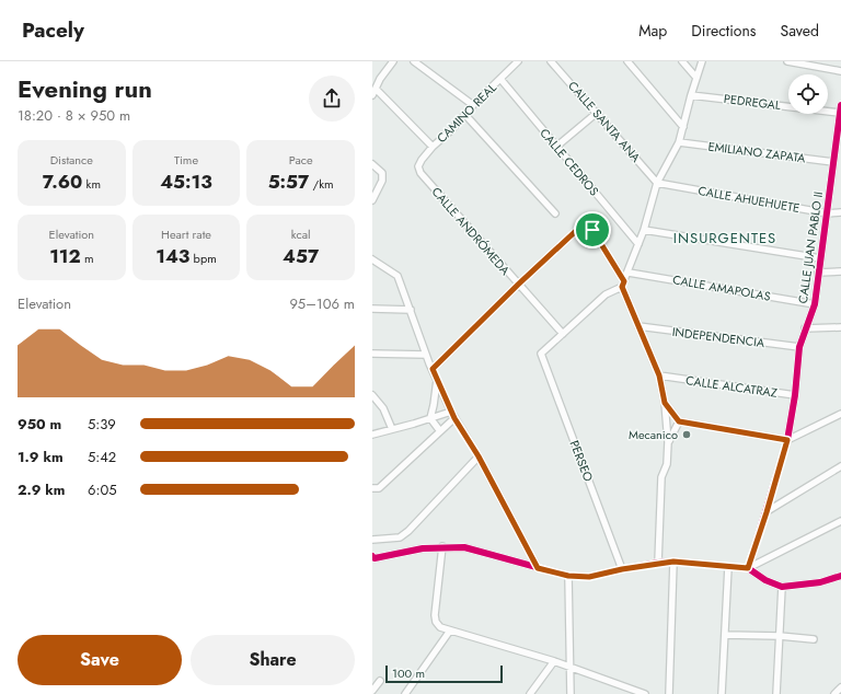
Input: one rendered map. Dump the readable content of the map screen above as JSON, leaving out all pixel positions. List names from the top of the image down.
{
  "streets": {
    "street": [
      "PEDREGAL",
      "CAMINO REAL",
      "CALLE SANTA ANA",
      "EMILIANO ZAPATA",
      "CALLE CEDROS",
      "CALLE AHUEHUETE",
      "CALLE ANDRÓMEDA",
      "CALLE JUAN PABLO II",
      "CALLE AMAPOLAS",
      "INDEPENDENCIA",
      "CALLE ALCATRAZ",
      "PERSEO"
    ]
  },
  "crossings": [
    ["PEDREGAL", "CALLE JUAN PABLO II"],
    ["CAMINO REAL", "CALLE CEDROS"],
    ["CAMINO REAL", "CALLE ANDRÓMEDA"],
    ["CALLE SANTA ANA", "CALLE AHUEHUETE"],
    ["EMILIANO ZAPATA", "CALLE JUAN PABLO II"],
    ["CALLE AHUEHUETE", "CALLE JUAN PABLO II"],
    ["CALLE ANDRÓMEDA", "PERSEO"],
    ["CALLE JUAN PABLO II", "CALLE AMAPOLAS"],
    ["CALLE JUAN PABLO II", "INDEPENDENCIA"],
    ["CALLE JUAN PABLO II", "CALLE ALCATRAZ"]
  ],
  "districts": ["INSURGENTES"],
  "places": ["Mecanico"],
  "scale_bar": "100 m",
  "page": {
    "header": "Pacely",
    "nav": ["Map", "Directions", "Saved"],
    "heading": ["Evening run", "18:20 · 8 × 950 m"],
    "stats": [
      ["Distance", "7.60 km"],
      ["Time", "45:13"],
      ["Pace", "5:57 /km"],
      ["Elevation", "112 m"],
      ["Heart rate", "143 bpm"],
      ["kcal", "457"]
    ],
    "chart": ["Elevation", "95–106 m"],
    "list": [
      {
        "name": "950 m",
        "note": "5:39"
      },
      {
        "name": "1.9 km",
        "note": "5:42"
      },
      {
        "name": "2.9 km",
        "note": "6:05"
      }
    ],
    "buttons": ["Save", "Share"],
    "scale": "100 m"
  }
}
